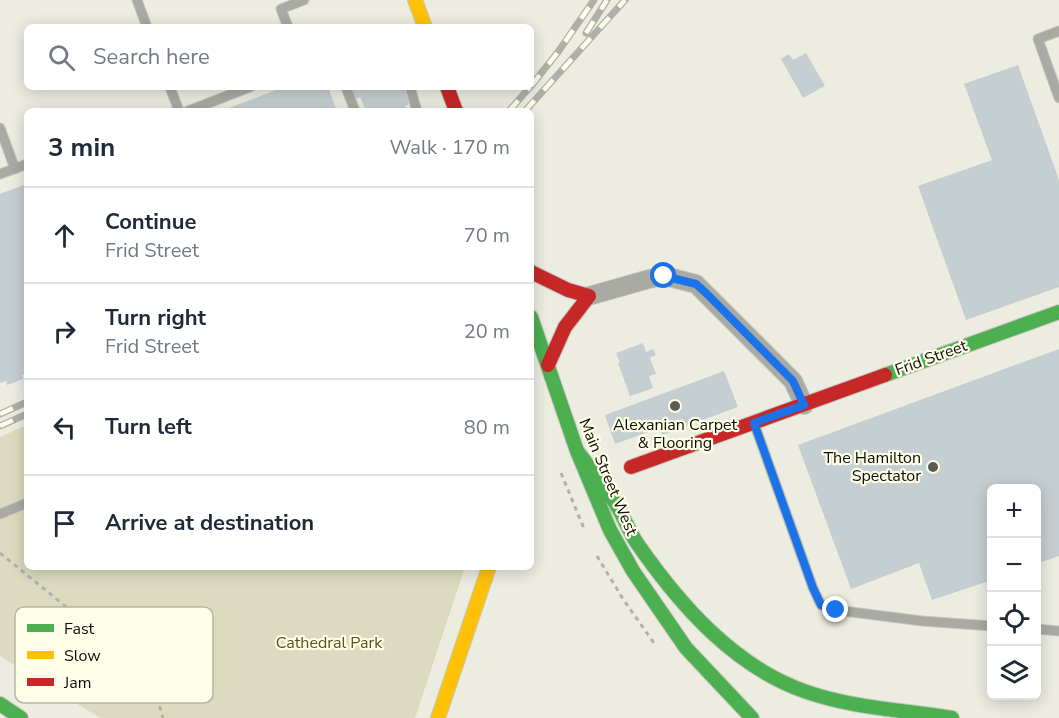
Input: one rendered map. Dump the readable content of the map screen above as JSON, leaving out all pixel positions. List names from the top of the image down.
{
  "streets": {
    "main road": ["Frid Street", "Main Street West"]
  },
  "parks": ["Cathedral Park"],
  "places": ["Alexanian Carpet & Flooring", "The Hamilton Spectator"],
  "legend": ["Fast", "Slow", "Jam"],
  "page": {
    "search": "Search here",
    "heading": ["3 min", "Walk · 170 m"],
    "list": [
      ["Continue", "Frid Street", "70 m"],
      ["Turn right", "Frid Street", "20 m"],
      ["Turn left", "80 m"],
      "Arrive at destination"
    ],
    "map_buttons": ["+", "−"]
  }
}
